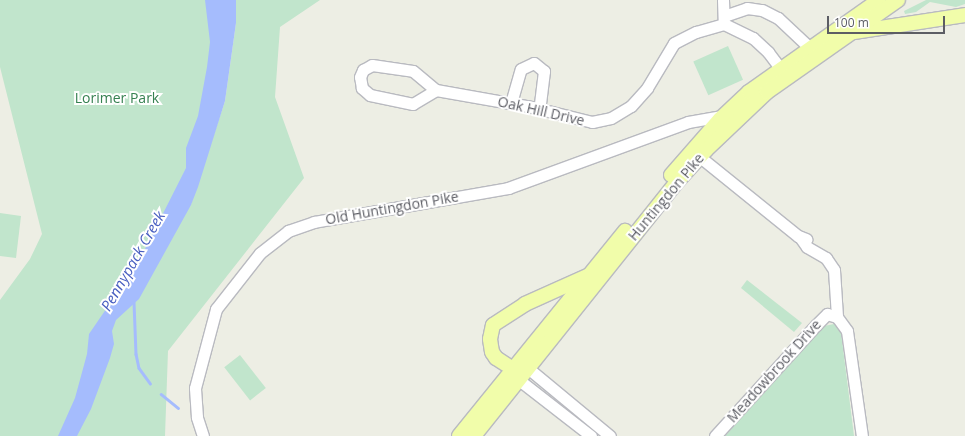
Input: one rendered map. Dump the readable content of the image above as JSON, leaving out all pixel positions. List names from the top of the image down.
{
  "streets": {
    "main road": ["Huntingdon Pike"],
    "street": ["Oak Hill Drive", "Old Huntingdon Pike", "Meadowbrook Drive"]
  },
  "crossings": [
    ["Oak Hill Drive", "Huntingdon Pike"],
    ["Huntingdon Pike", "Old Huntingdon Pike"],
    ["Huntingdon Pike", "Meadowbrook Drive"]
  ],
  "water": ["Pennypack Creek"],
  "parks": ["Lorimer Park"],
  "scale_bar": "100 m"
}
